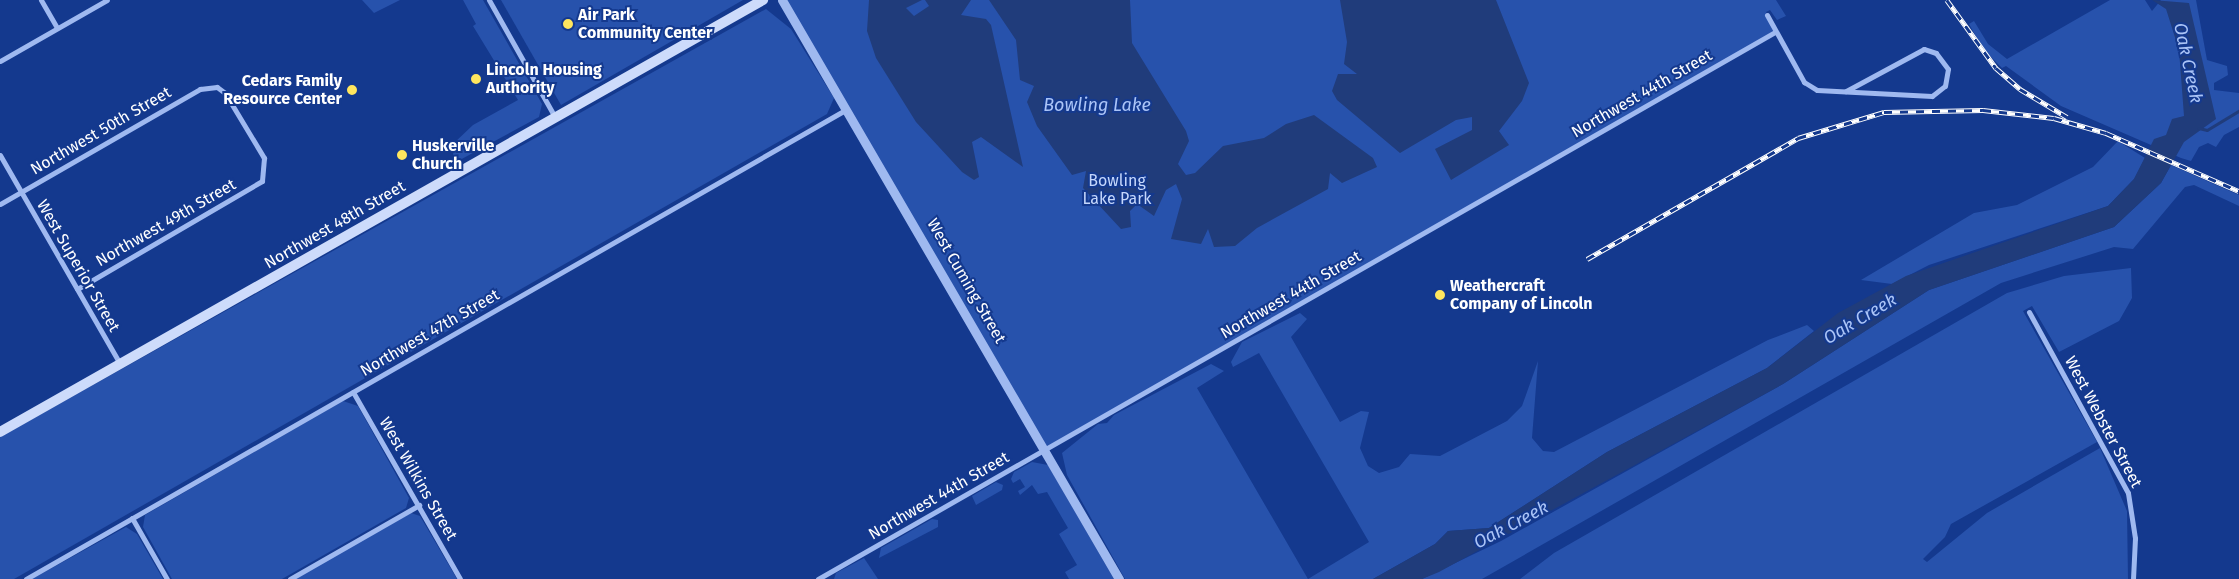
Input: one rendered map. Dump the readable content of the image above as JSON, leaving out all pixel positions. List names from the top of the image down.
{
  "streets": {
    "main road": ["Northwest 48th Street"],
    "street": [
      "Northwest 44th Street",
      "Northwest 50th Street",
      "Northwest 49th Street",
      "West Superior Street",
      "West Cuming Street",
      "Northwest 47th Street",
      "West Webster Street",
      "West Wilkins Street"
    ]
  },
  "crossings": [
    ["Northwest 44th Street", "West Cuming Street"],
    ["Northwest 50th Street", "Northwest 49th Street"],
    ["Northwest 50th Street", "West Superior Street"],
    ["Northwest 49th Street", "West Superior Street"],
    ["Northwest 48th Street", "West Superior Street"],
    ["West Cuming Street", "Northwest 47th Street"],
    ["Northwest 47th Street", "West Wilkins Street"]
  ],
  "water": ["Oak Creek", "Bowling Lake"],
  "parks": ["Bowling Lake Park"],
  "places": [
    "Air Park Community Center",
    "Lincoln Housing Authority",
    "Cedars Family Resource Center",
    "Huskerville Church",
    "Weathercraft Company of Lincoln"
  ]
}
